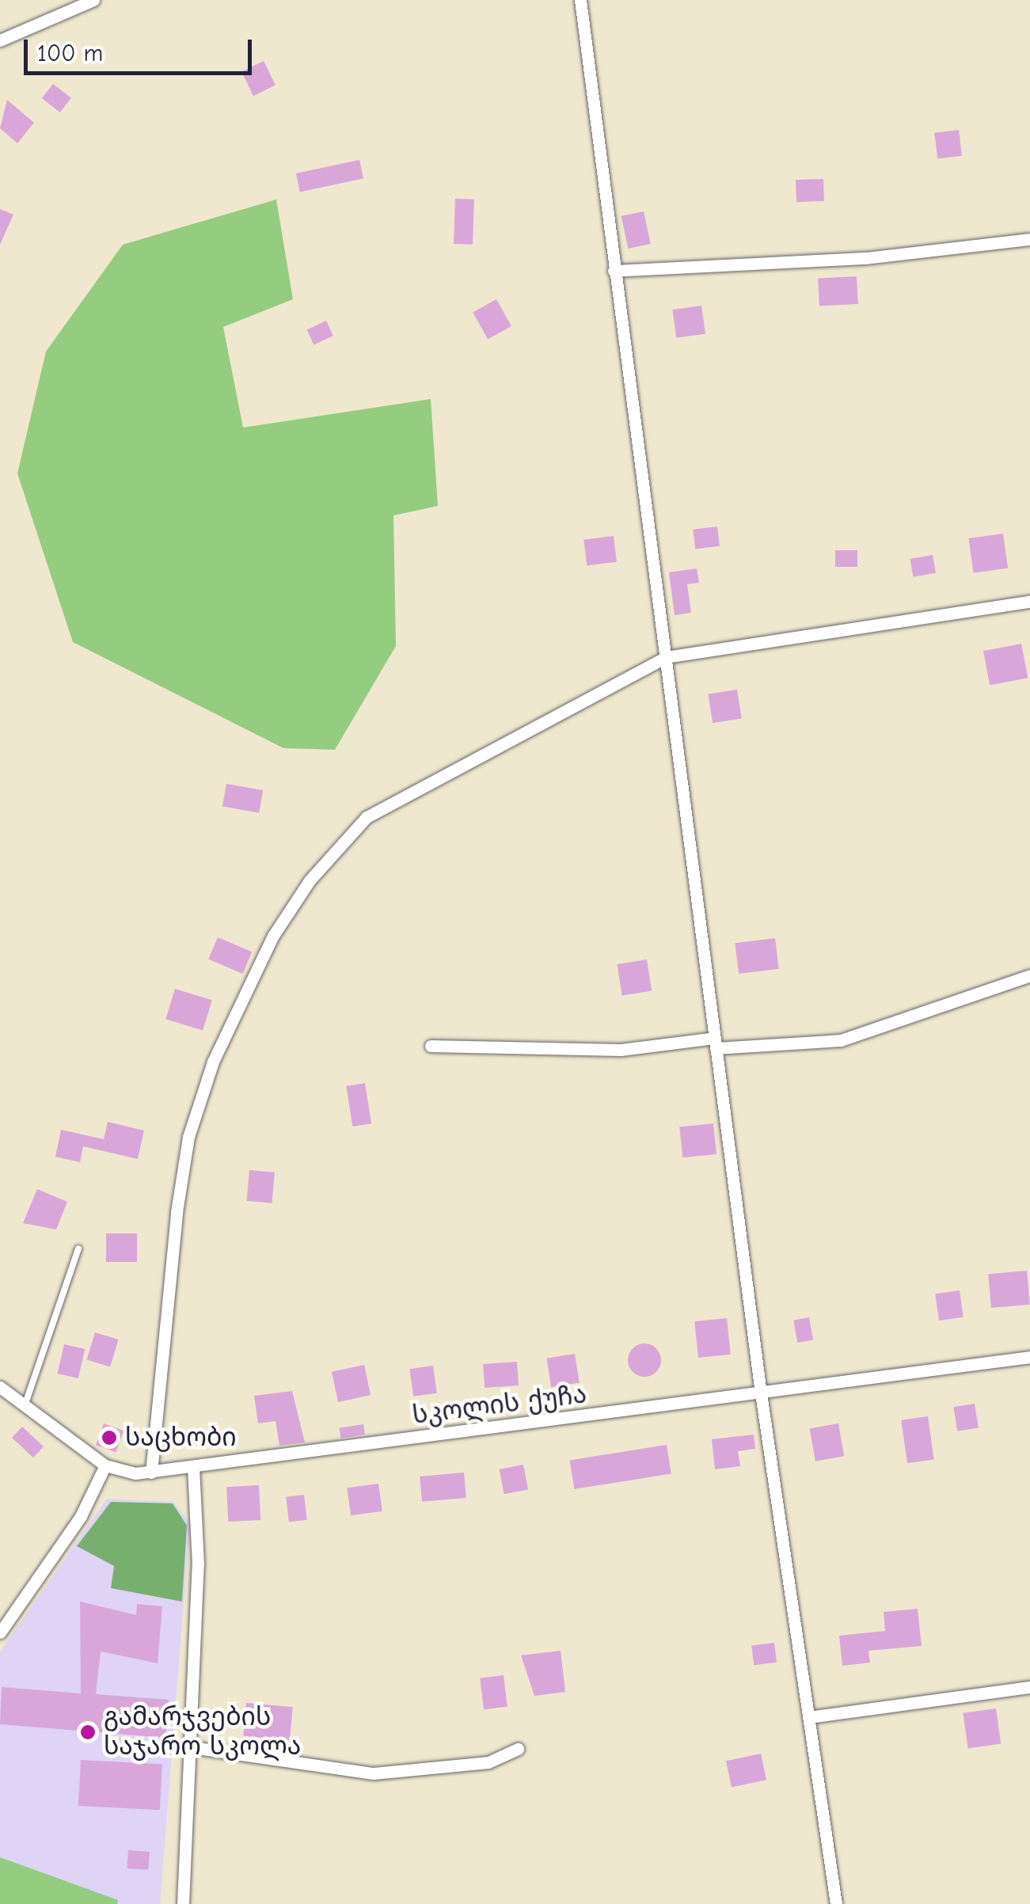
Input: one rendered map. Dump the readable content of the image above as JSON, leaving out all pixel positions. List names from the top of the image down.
{
  "streets": {
    "street": ["სკოლის ქუჩა"]
  },
  "places": ["საცხობი", "გამარჯვების საჯარო სკოლა"],
  "scale_bar": "100 m"
}
